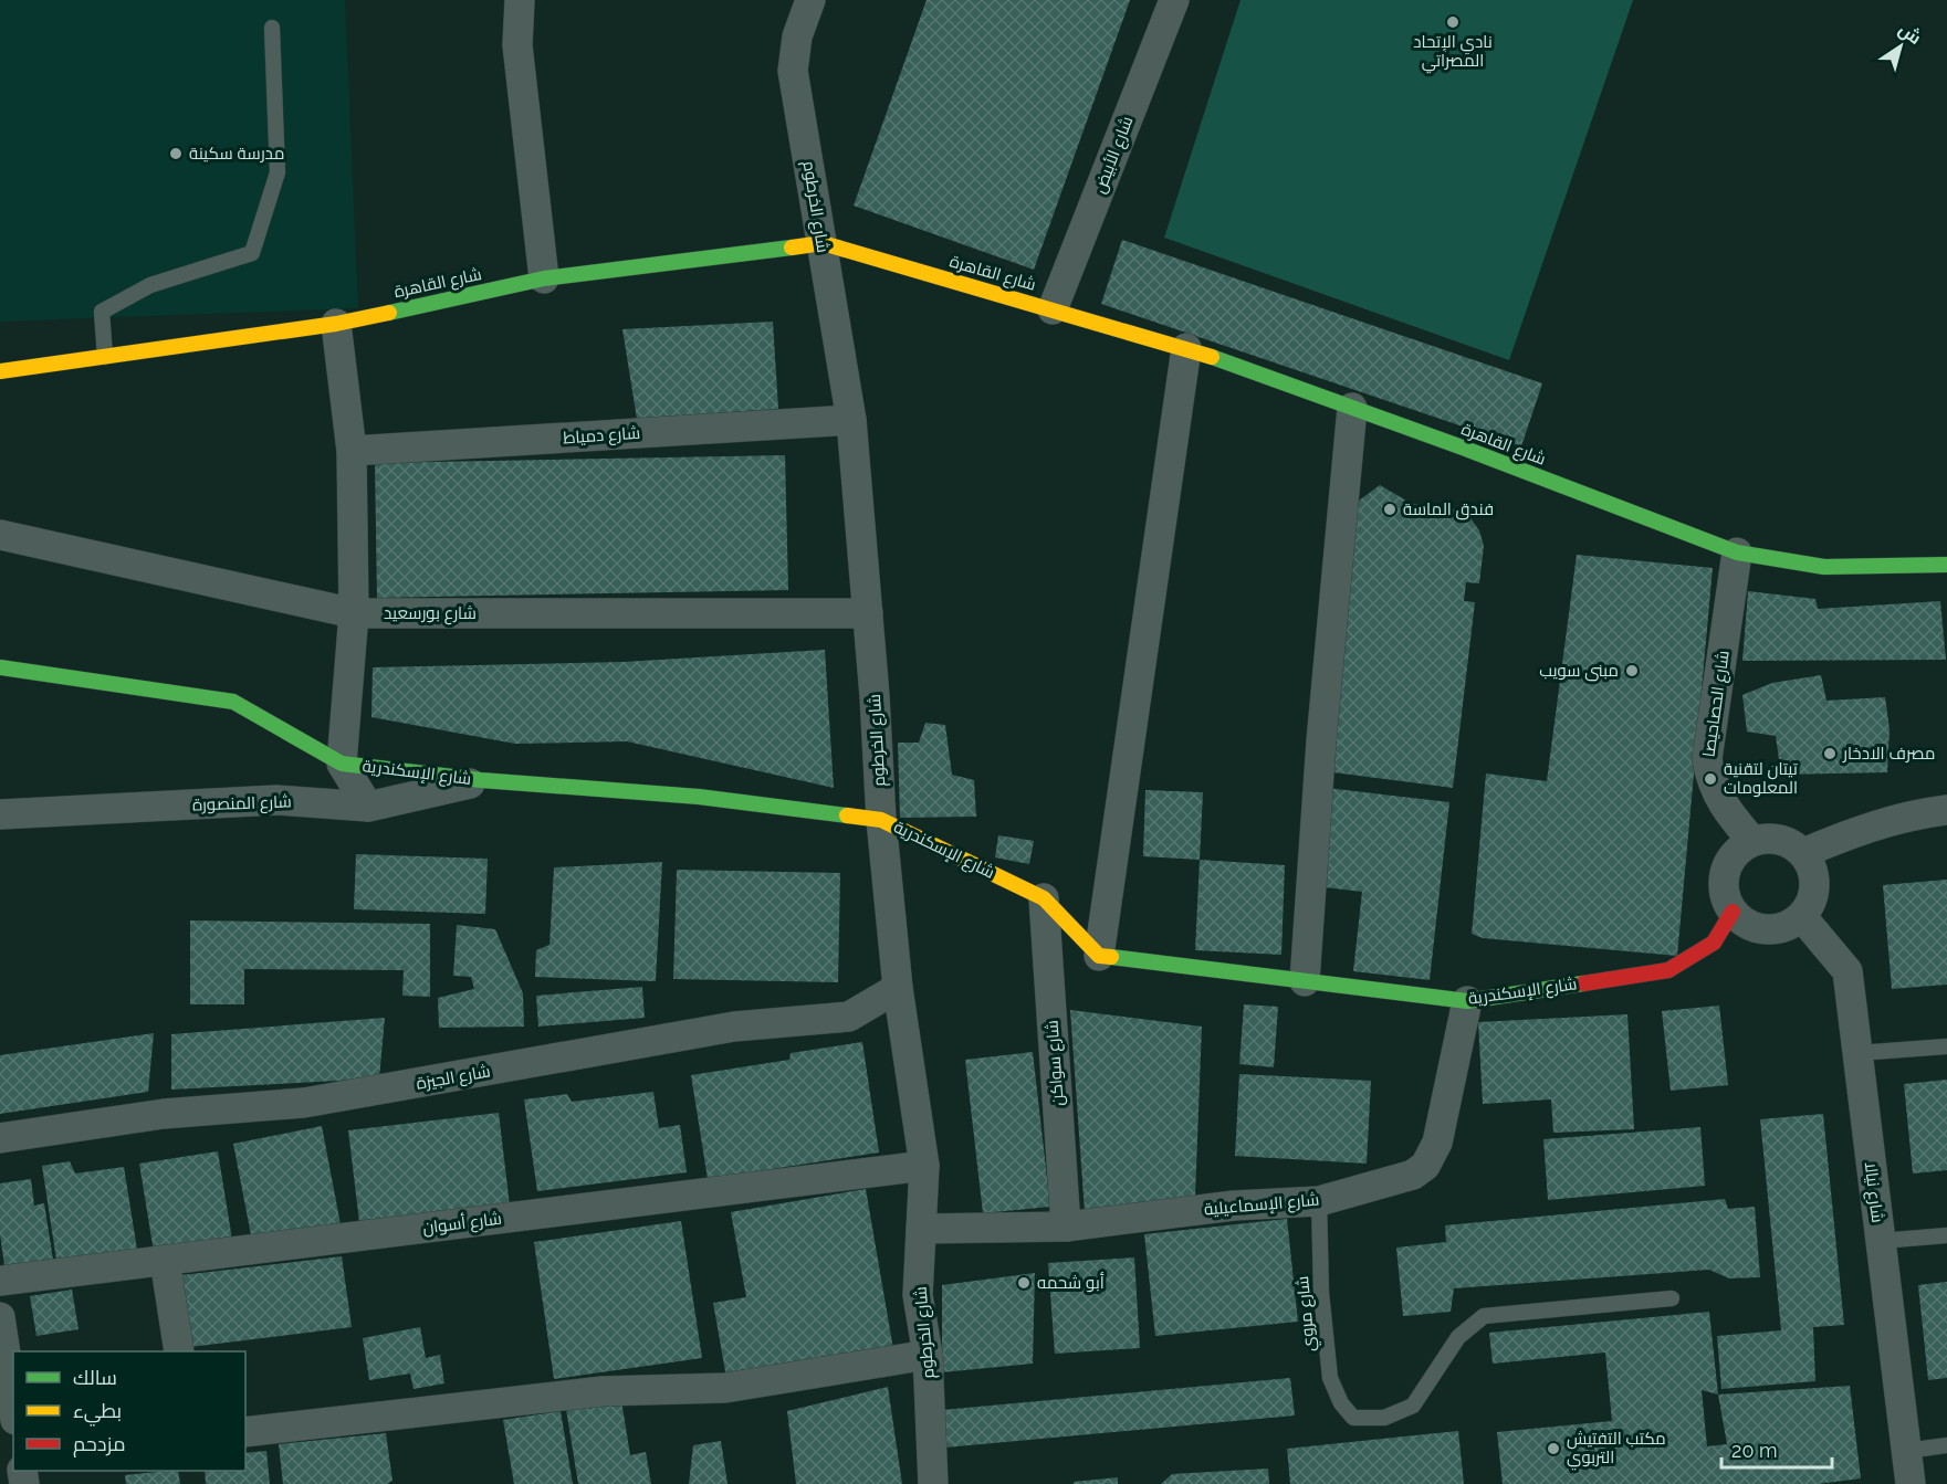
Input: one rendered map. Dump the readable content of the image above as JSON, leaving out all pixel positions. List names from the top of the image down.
{
  "streets": {
    "street": [
      "شارع الأبيض",
      "شارع الخرطوم",
      "شارع القاهرة",
      "شارع دمياط",
      "شارع بورسعيد",
      "شارع الحصاحيصا",
      "شارع الإسكندرية",
      "شارع المنصورة",
      "شارع سواكن",
      "شارع الجيزة",
      "شارع نيالا",
      "شارع الإسماعيلية",
      "شارع أسوان"
    ],
    "lane": ["شارع مروي"]
  },
  "crossings": [
    ["شارع الأبيض", "شارع القاهرة"],
    ["شارع الخرطوم", "شارع القاهرة"],
    ["شارع الخرطوم", "شارع دمياط"],
    ["شارع الخرطوم", "شارع بورسعيد"],
    ["شارع الخرطوم", "شارع الإسكندرية"],
    ["شارع الخرطوم", "شارع الجيزة"],
    ["شارع الخرطوم", "شارع الإسماعيلية"],
    ["شارع الخرطوم", "شارع أسوان"],
    ["شارع القاهرة", "شارع الحصاحيصا"],
    ["شارع الحصاحيصا", "شارع الإسكندرية"],
    ["شارع الحصاحيصا", "شارع نيالا"],
    ["شارع الإسكندرية", "شارع المنصورة"],
    ["شارع الإسكندرية", "شارع سواكن"],
    ["شارع الإسكندرية", "شارع نيالا"],
    ["شارع الإسكندرية", "شارع الإسماعيلية"],
    ["شارع سواكن", "شارع الإسماعيلية"],
    ["شارع الإسماعيلية", "شارع مروي"]
  ],
  "places": [
    "نادي الإتحاد المصراتي",
    "مدرسة سكينة",
    "فندق الماسة",
    "مبنى سويب",
    "مصرف الادخار",
    "تيتان لتقنية المعلومات",
    "أبو شحمه",
    "مكتب التفتيش التربوي"
  ],
  "legend": ["سالك", "بطيء", "مزدحم"],
  "scale_bar": "20 m",
  "north": "top right"
}
